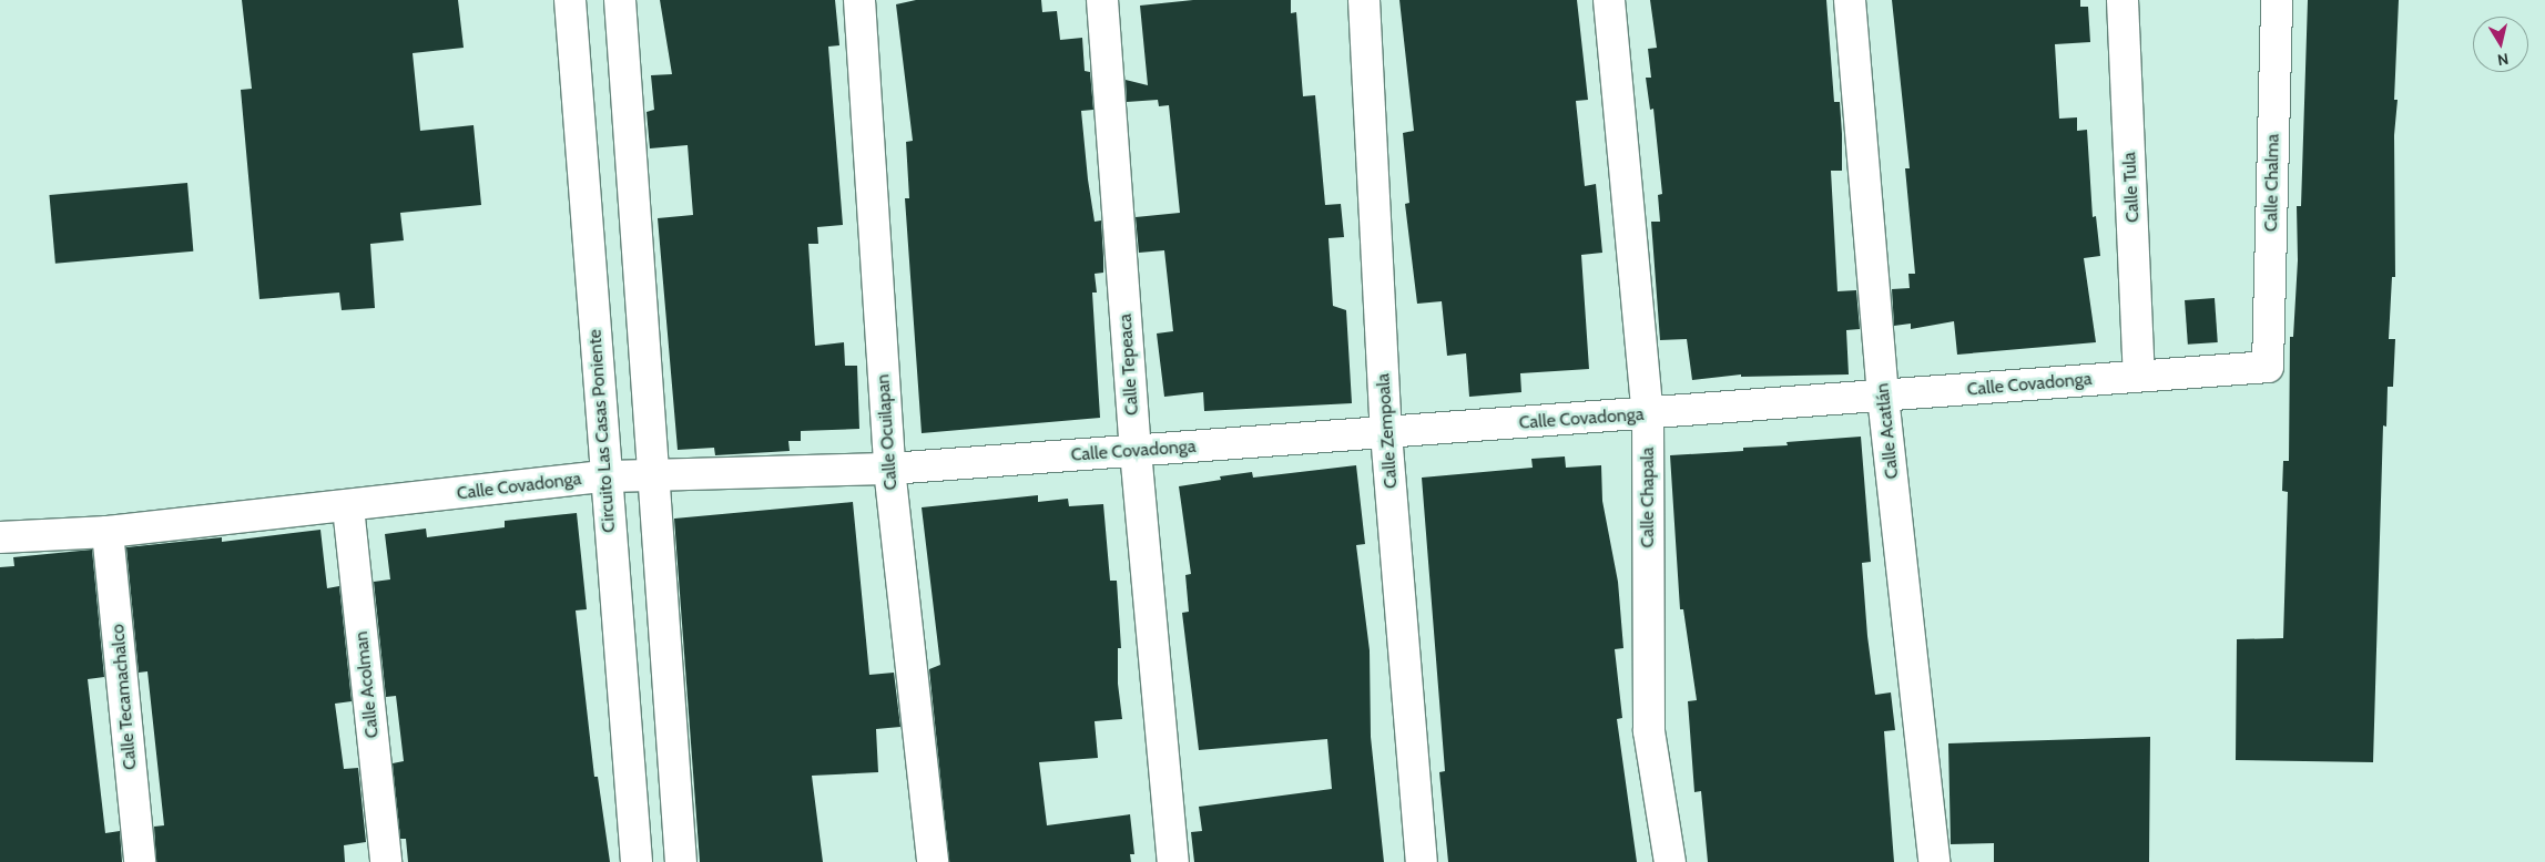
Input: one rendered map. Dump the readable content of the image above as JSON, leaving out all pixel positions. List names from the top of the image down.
{
  "streets": {
    "street": [
      "Calle Chalma",
      "Calle Tula",
      "Calle Tepeaca",
      "Calle Covadonga",
      "Circuito Las Casas Poniente",
      "Calle Zempoala",
      "Calle Acatlán",
      "Calle Ocuilapan",
      "Calle Chapala",
      "Calle Acolman",
      "Calle Tecamachalco"
    ]
  },
  "crossings": [
    ["Calle Chalma", "Calle Covadonga"],
    ["Calle Tula", "Calle Covadonga"],
    ["Calle Tepeaca", "Calle Covadonga"],
    ["Calle Covadonga", "Circuito Las Casas Poniente"],
    ["Calle Covadonga", "Calle Zempoala"],
    ["Calle Covadonga", "Calle Acatlán"],
    ["Calle Covadonga", "Calle Ocuilapan"],
    ["Calle Covadonga", "Calle Chapala"],
    ["Calle Covadonga", "Calle Acolman"],
    ["Calle Covadonga", "Calle Tecamachalco"]
  ],
  "north": "bottom"
}
